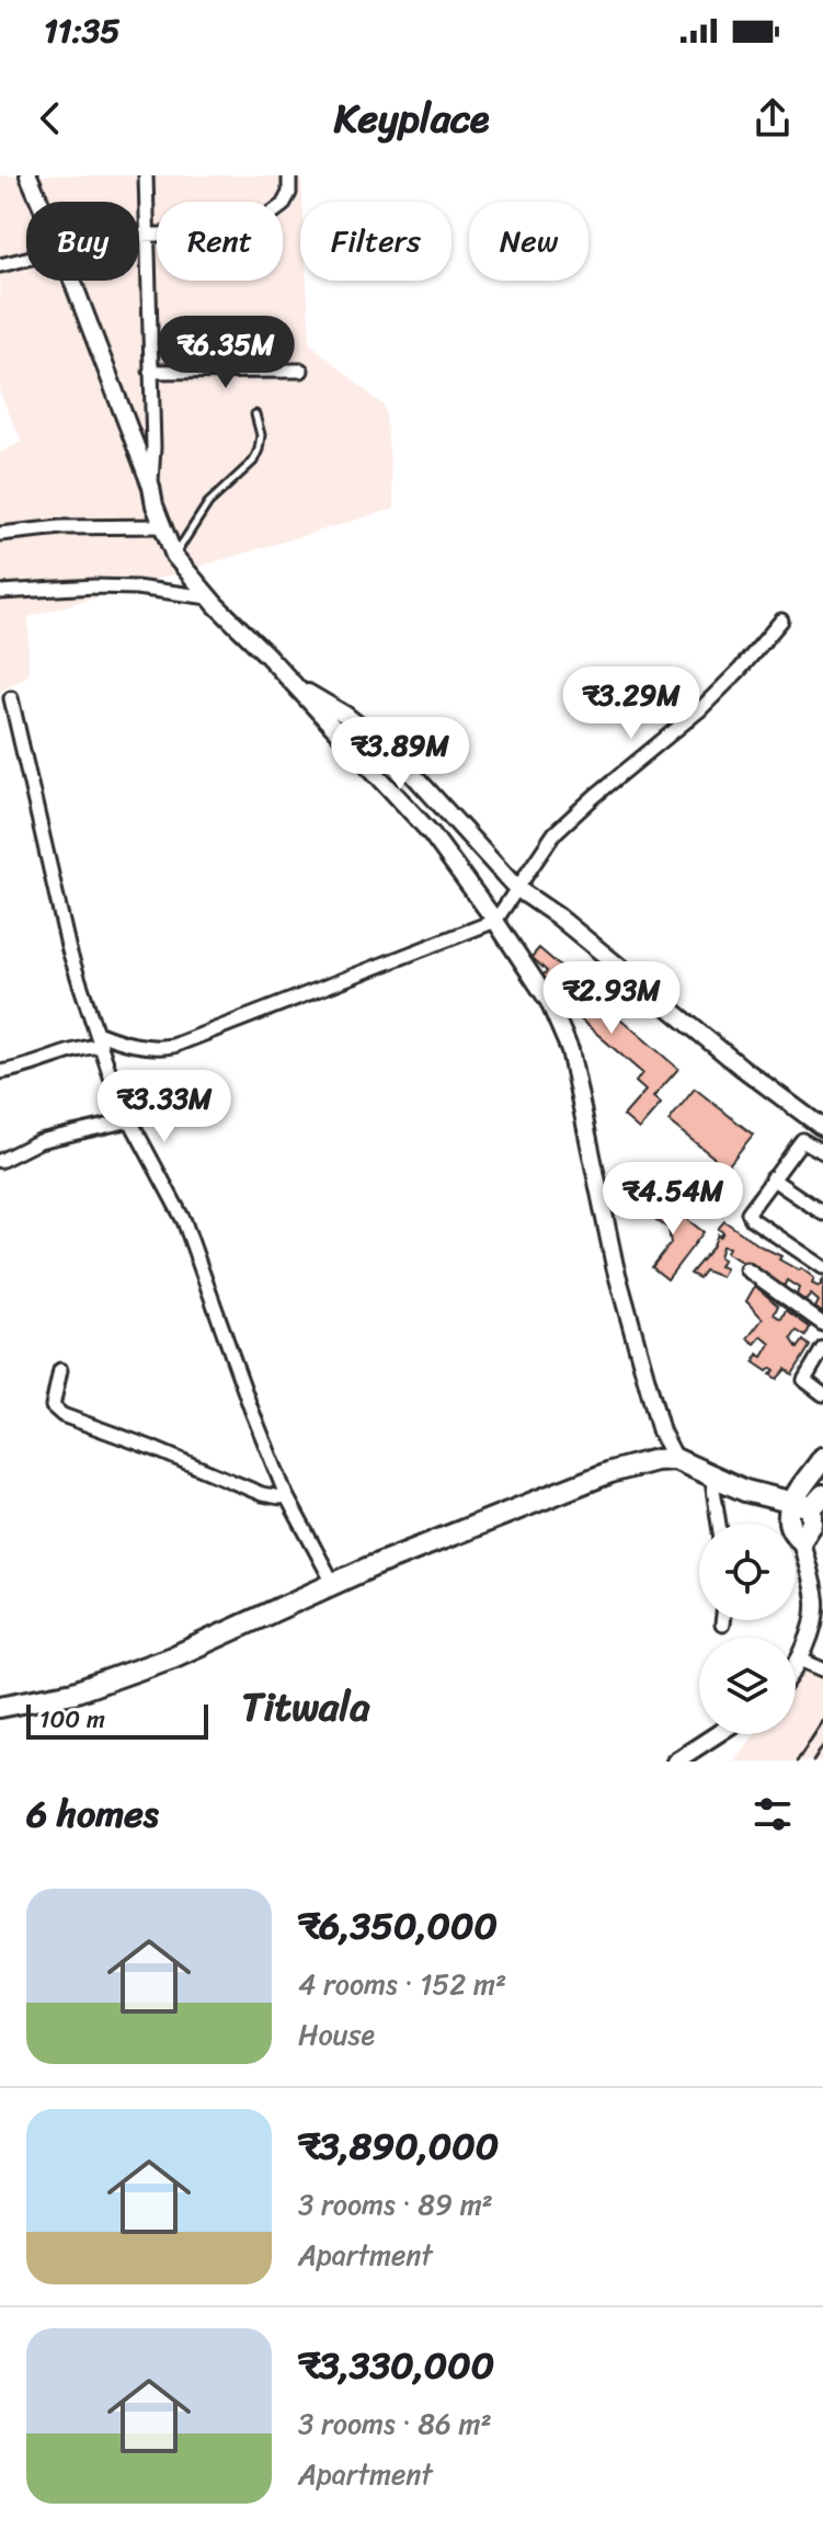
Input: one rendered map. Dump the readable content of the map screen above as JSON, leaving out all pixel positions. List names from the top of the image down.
{
  "districts": ["Titwala"],
  "scale_bar": "100 m",
  "page": {
    "status": "11:35",
    "header": "Keyplace",
    "chip": [
      "Buy",
      "Rent",
      "Filters",
      "New"
    ],
    "price": [
      "₹6.35M",
      "₹3.29M",
      "₹3.89M",
      "₹2.93M",
      "₹3.33M",
      "₹4.54M"
    ],
    "scale": "100 m",
    "heading": "6 homes",
    "list": [
      {
        "name": "₹6,350,000",
        "note": "4 rooms · 152 m² · House"
      },
      {
        "name": "₹3,890,000",
        "note": "3 rooms · 89 m² · Apartment"
      },
      {
        "name": "₹3,330,000",
        "note": "3 rooms · 86 m² · Apartment"
      }
    ]
  }
}
